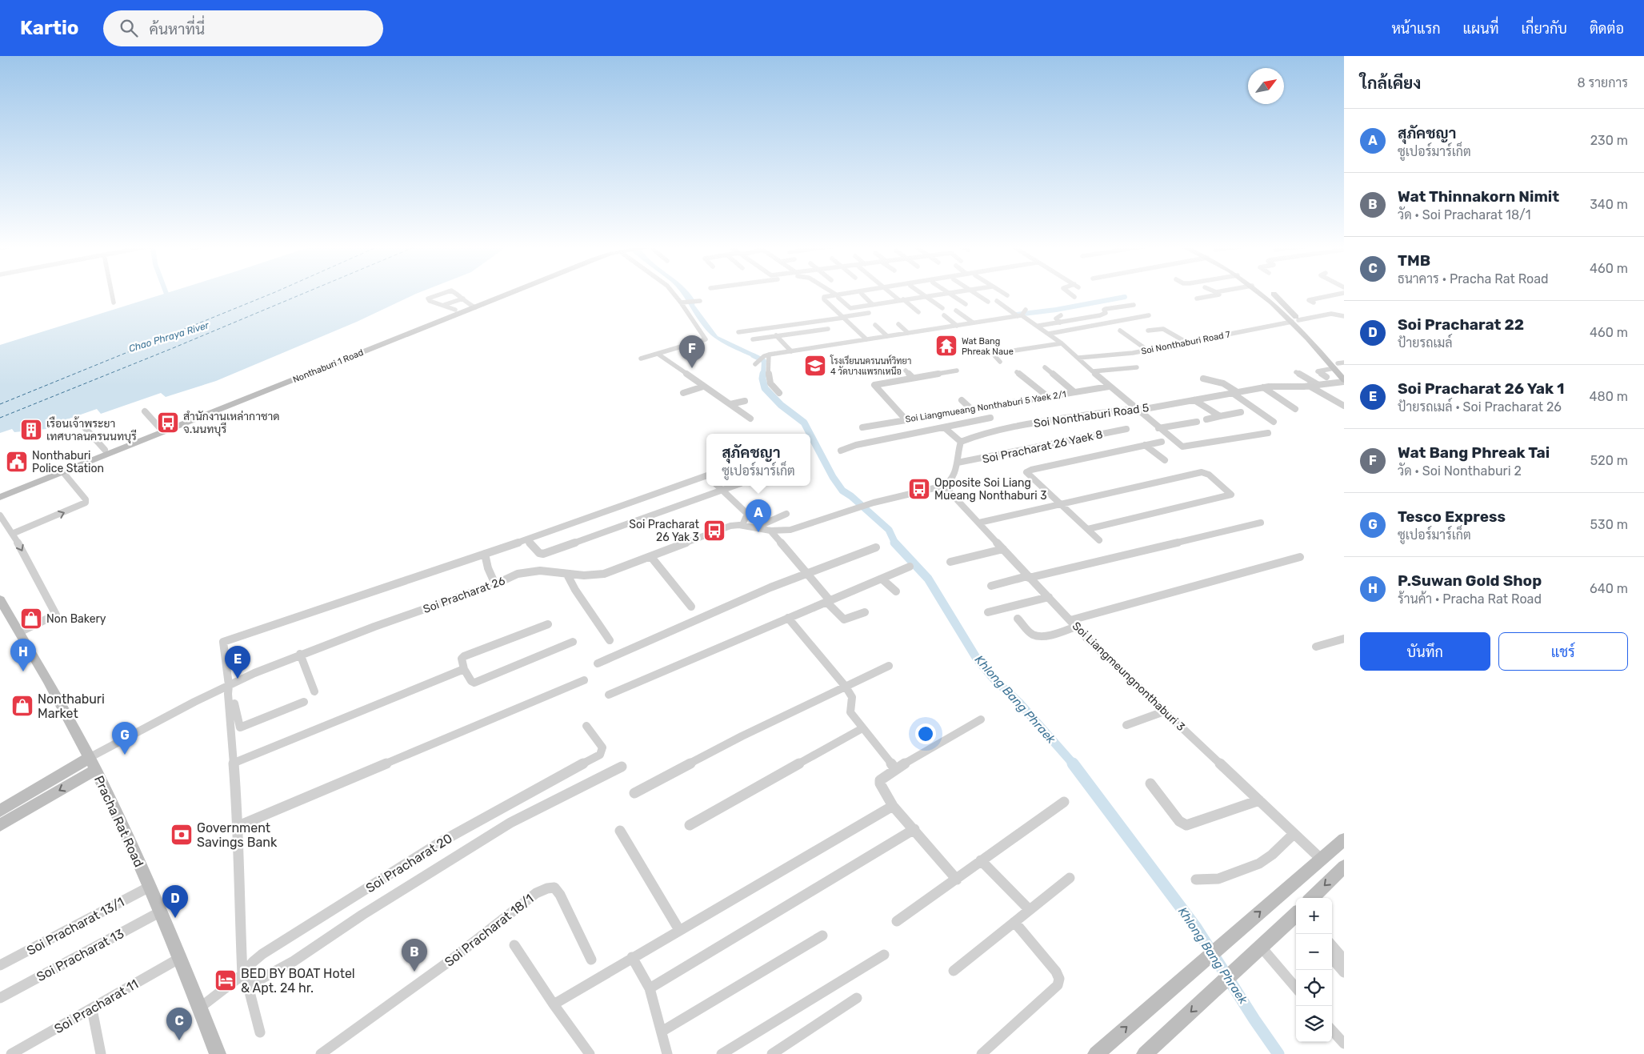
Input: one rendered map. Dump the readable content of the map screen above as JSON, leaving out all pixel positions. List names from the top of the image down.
{
  "streets": {
    "main road": ["Nonthaburi 1 Road", "Pracha Rat Road"],
    "street": [
      "Soi Nonthaburi Road 7",
      "Soi Liangmueang Nonthaburi 5 Yaek 2/1",
      "Soi Nonthaburi Road 5",
      "Soi Pracharat 26 Yaek 8",
      "Soi Pracharat 26",
      "Soi Liangmeungnonthaburi 3",
      "Soi Pracharat 20",
      "Soi Pracharat 13/1",
      "Soi Pracharat 18/1",
      "Soi Pracharat 13",
      "Soi Pracharat 11"
    ]
  },
  "crossings": [
    ["Soi Pracharat 26", "Soi Liangmeungnonthaburi 3"],
    ["Soi Pracharat 26", "Pracha Rat Road"],
    ["Pracha Rat Road", "Soi Pracharat 20"],
    ["Pracha Rat Road", "Soi Pracharat 13/1"],
    ["Pracha Rat Road", "Soi Pracharat 13"],
    ["Pracha Rat Road", "Soi Pracharat 11"]
  ],
  "water": ["Chao Phraya River", "Khlong Bang Phraek"],
  "places": {
    "temple": ["Wat Bang Phreak Naue"],
    "school or university": ["โรงเรียนนครนนท์วิทยา 4 วัดบางแพรกเหนือ"],
    "bus stop": ["สำนักงานเหล่ากาชาด จ.นนทบุรี", "Opposite Soi Liang Mueang Nonthaburi 3", "Soi Pracharat 26 Yak 3"],
    "building": ["เรือนเจ้าพระยา เทศบาลนครนนทบุรี"],
    "public building": ["Nonthaburi Police Station"],
    "shop": ["Non Bakery", "Nonthaburi Market"],
    "bank": ["Government Savings Bank"],
    "hotel": ["BED BY BOAT Hotel & Apt. 24 hr."]
  },
  "north": "top right",
  "page": {
    "header": "Kartio",
    "search": "ค้นหาที่นี่",
    "nav": [
      "หน้าแรก",
      "แผนที่",
      "เกี่ยวกับ",
      "ติดต่อ"
    ],
    "heading": ["ใกล้เคียง", "8 รายการ"],
    "list": [
      {
        "mark": "A",
        "name": "สุภัคชญา",
        "note": "ซูเปอร์มาร์เก็ต",
        "value": "230 m"
      },
      {
        "mark": "B",
        "name": "Wat Thinnakorn Nimit",
        "note": "วัด · Soi Pracharat 18/1",
        "value": "340 m"
      },
      {
        "mark": "C",
        "name": "TMB",
        "note": "ธนาคาร · Pracha Rat Road",
        "value": "460 m"
      },
      {
        "mark": "D",
        "name": "Soi Pracharat 22",
        "note": "ป้ายรถเมล์",
        "value": "460 m"
      },
      {
        "mark": "E",
        "name": "Soi Pracharat 26 Yak 1",
        "note": "ป้ายรถเมล์ · Soi Pracharat 26",
        "value": "480 m"
      },
      {
        "mark": "F",
        "name": "Wat Bang Phreak Tai",
        "note": "วัด · Soi Nonthaburi 2",
        "value": "520 m"
      },
      {
        "mark": "G",
        "name": "Tesco Express",
        "note": "ซูเปอร์มาร์เก็ต",
        "value": "530 m"
      },
      {
        "mark": "H",
        "name": "P.Suwan Gold Shop",
        "note": "ร้านค้า · Pracha Rat Road",
        "value": "640 m"
      }
    ],
    "pins": [
      "F",
      "A",
      "H",
      "E",
      "G",
      "D",
      "B",
      "C"
    ],
    "popup": ["สุภัคชญา", "ซูเปอร์มาร์เก็ต"],
    "buttons": ["บันทึก", "แชร์"],
    "map_buttons": ["+", "−"]
  }
}
